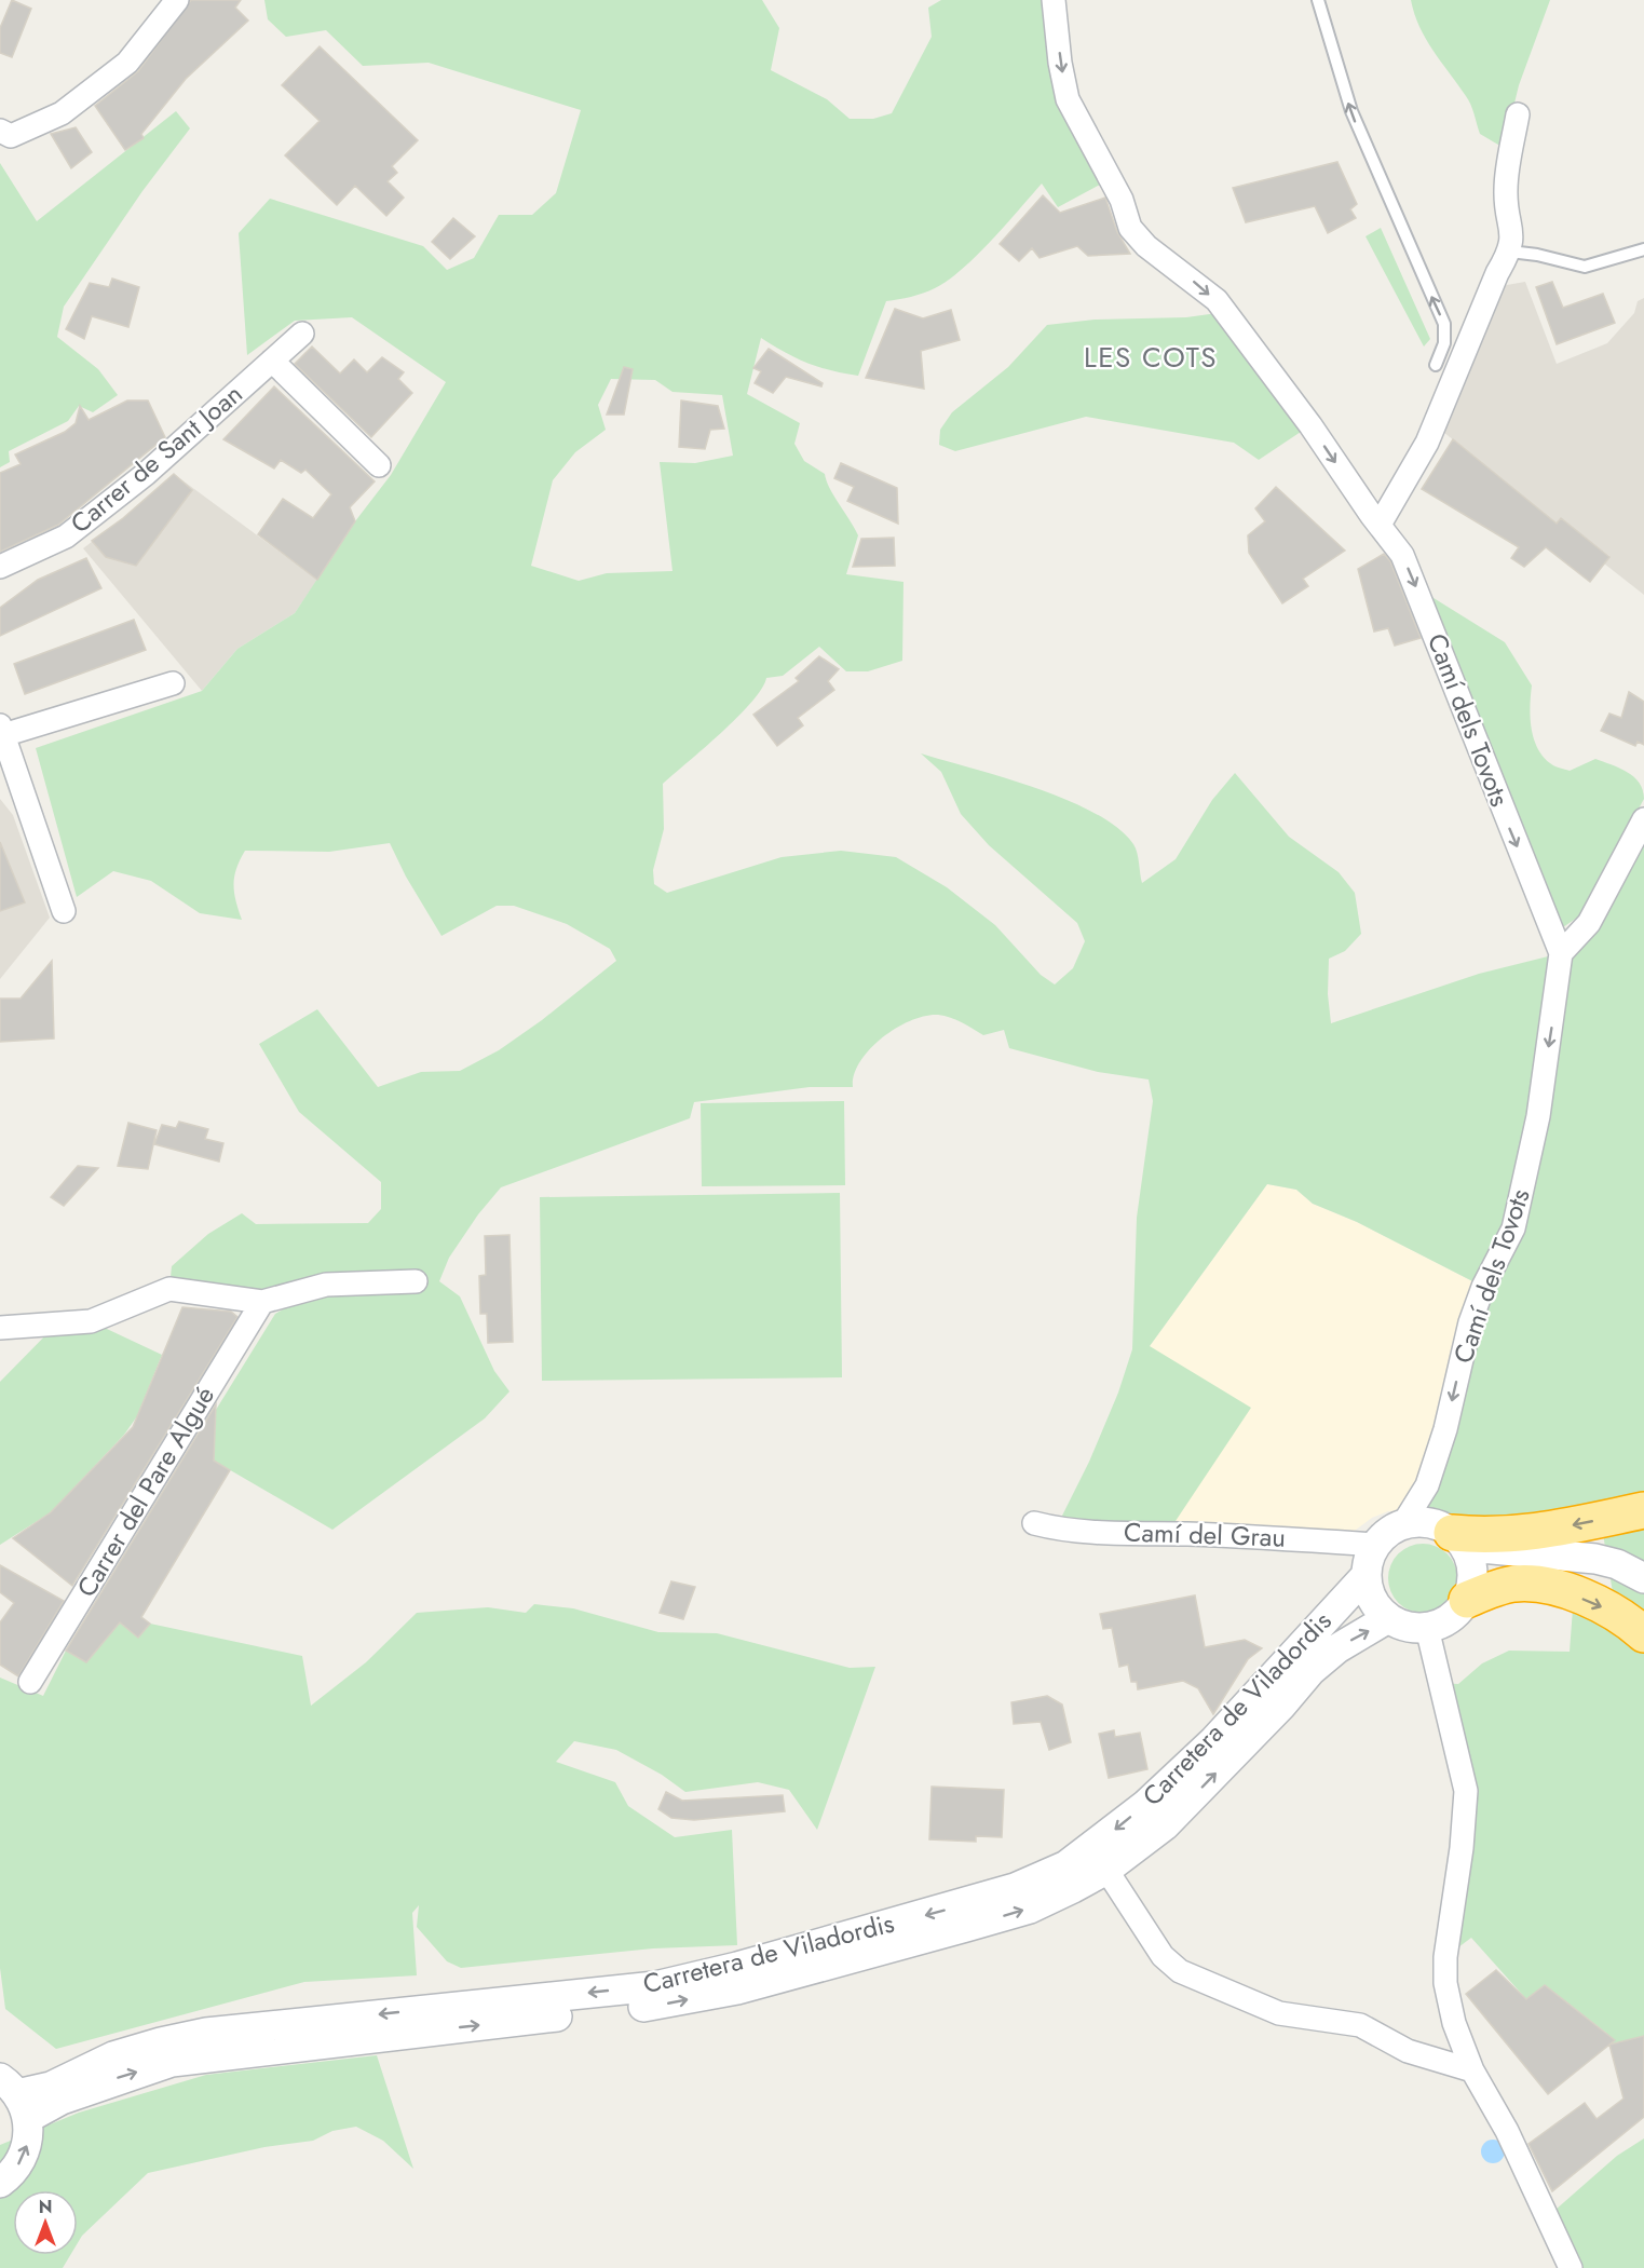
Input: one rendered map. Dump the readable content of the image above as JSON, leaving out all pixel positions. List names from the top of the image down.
{
  "streets": {
    "street": [
      "Carrer de Sant Joan",
      "Camí dels Tovots",
      "Carrer del Pare Algué",
      "Camí del Grau",
      "Carretera de Viladordis"
    ]
  },
  "crossings": [
    ["Camí dels Tovots", "Camí del Grau"],
    ["Camí dels Tovots", "Carretera de Viladordis"],
    ["Camí del Grau", "Carretera de Viladordis"]
  ],
  "one_way": ["Camí dels Tovots"],
  "districts": ["LES COTS"],
  "north": "top"
}
